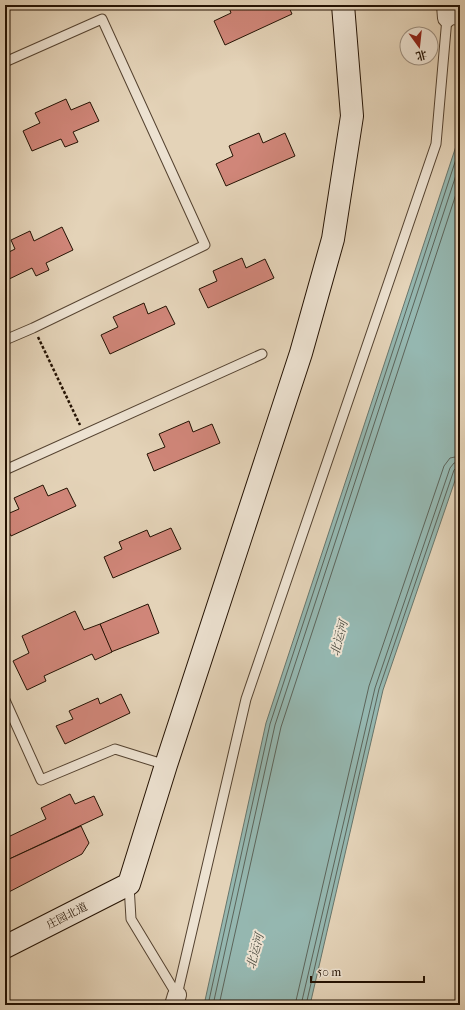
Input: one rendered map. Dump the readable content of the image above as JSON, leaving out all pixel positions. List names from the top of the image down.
{
  "streets": {
    "street": ["庄园北道"]
  },
  "water": ["北运河"],
  "scale_bar": "50 m",
  "north": "bottom"
}
